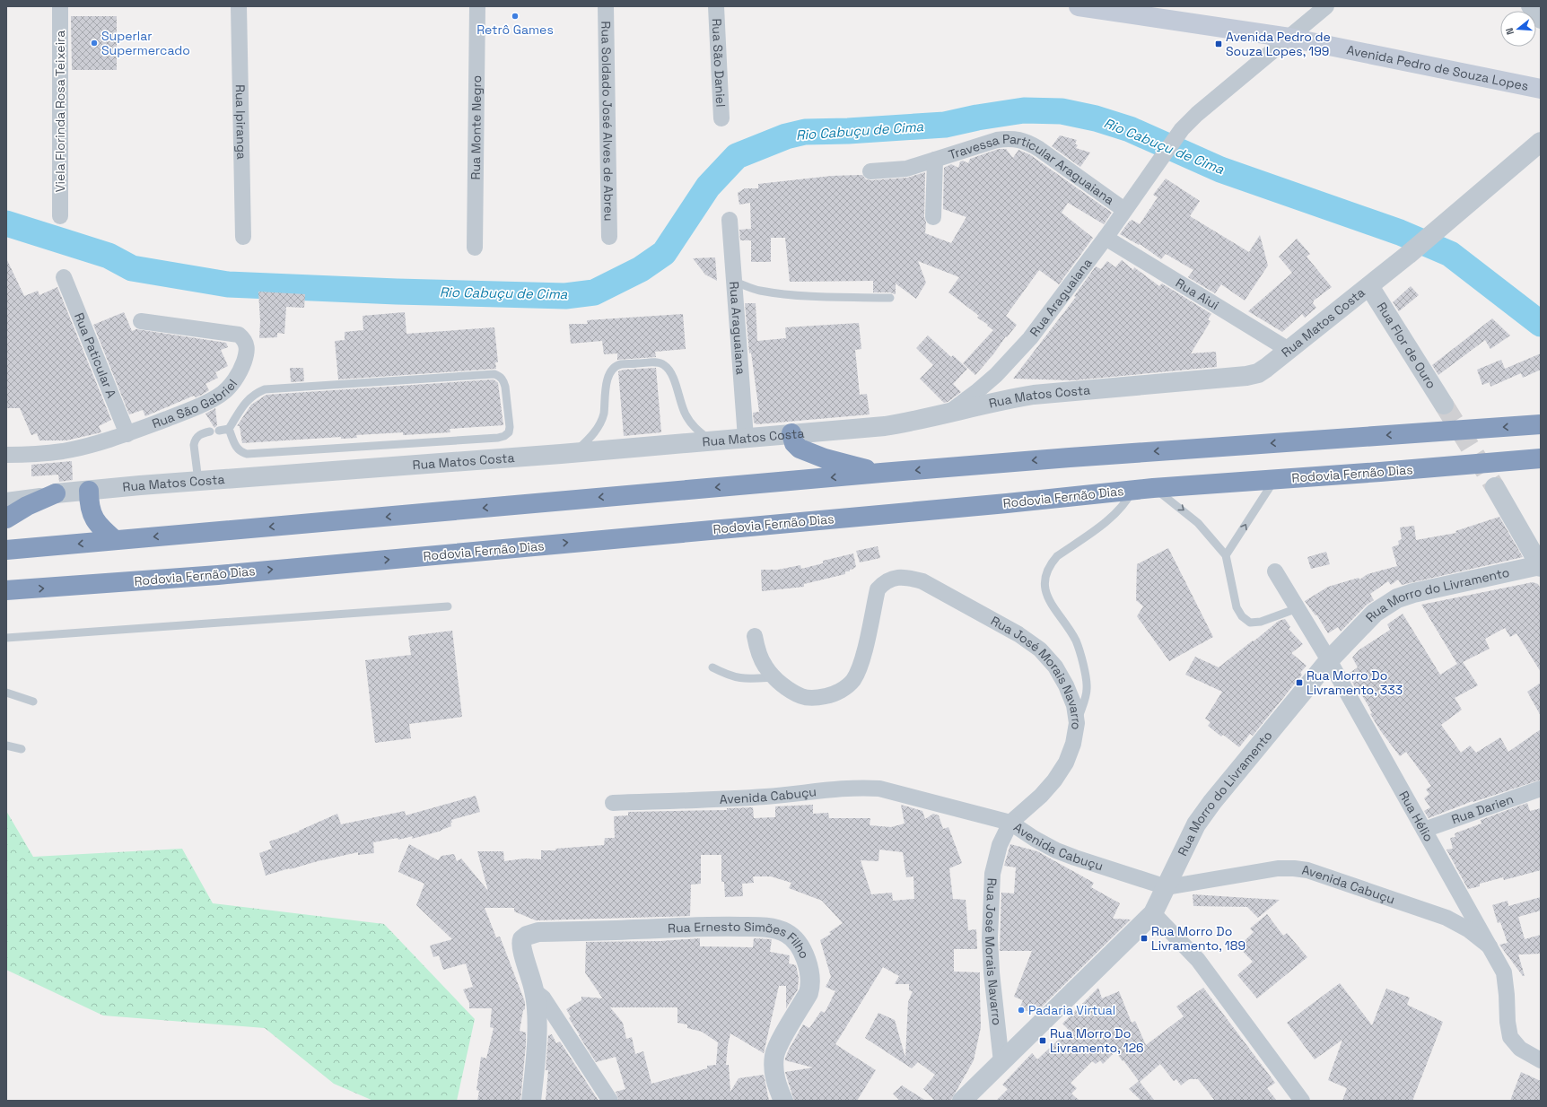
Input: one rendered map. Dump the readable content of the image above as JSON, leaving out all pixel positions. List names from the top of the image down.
{
  "streets": {
    "highway": ["Rodovia Fernão Dias"],
    "main road": ["Avenida Pedro de Souza Lopes"],
    "street": [
      "Rua São Daniel",
      "Viela Florinda Rosa Teixeira",
      "Rua Soldado José Alves de Abreu",
      "Rua Ipiranga",
      "Rua Monte Negro",
      "Travessa Particular Araguaiana",
      "Rua Aiui",
      "Rua Araguaiana",
      "Rua Matos Costa",
      "Rua Flor de Ouro",
      "Rua Paticular A",
      "Rua São Gabriel",
      "Rua Morro do Livramento",
      "Rua José Morais Navarro",
      "Avenida Cabuçu",
      "Rua Darien",
      "Rua Hélio",
      "Rua Ernesto Simões Filho"
    ]
  },
  "crossings": [
    ["Avenida Pedro de Souza Lopes", "Rua Araguaiana"],
    ["Travessa Particular Araguaiana", "Rua Araguaiana"],
    ["Rua Aiui", "Rua Araguaiana"],
    ["Rua Aiui", "Rua Matos Costa"],
    ["Rua Araguaiana", "Rua Matos Costa"],
    ["Rua Matos Costa", "Rua Flor de Ouro"],
    ["Rua Paticular A", "Rua São Gabriel"],
    ["Rua Morro do Livramento", "Rua José Morais Navarro"],
    ["Rua Morro do Livramento", "Avenida Cabuçu"],
    ["Rua Morro do Livramento", "Rua Hélio"],
    ["Rua José Morais Navarro", "Avenida Cabuçu"],
    ["Avenida Cabuçu", "Rua Hélio"],
    ["Rua Darien", "Rua Hélio"]
  ],
  "water": ["Rio Cabuçu de Cima"],
  "places": {
    "other": ["Retrô Games", "Superlar Supermercado", "Padaria Virtual"],
    "transit": [
      "Avenida Pedro de Souza Lopes, 199",
      "Rua Morro Do Livramento, 333",
      "Rua Morro Do Livramento, 189",
      "Rua Morro Do Livramento, 126"
    ]
  },
  "north": "left"
}
